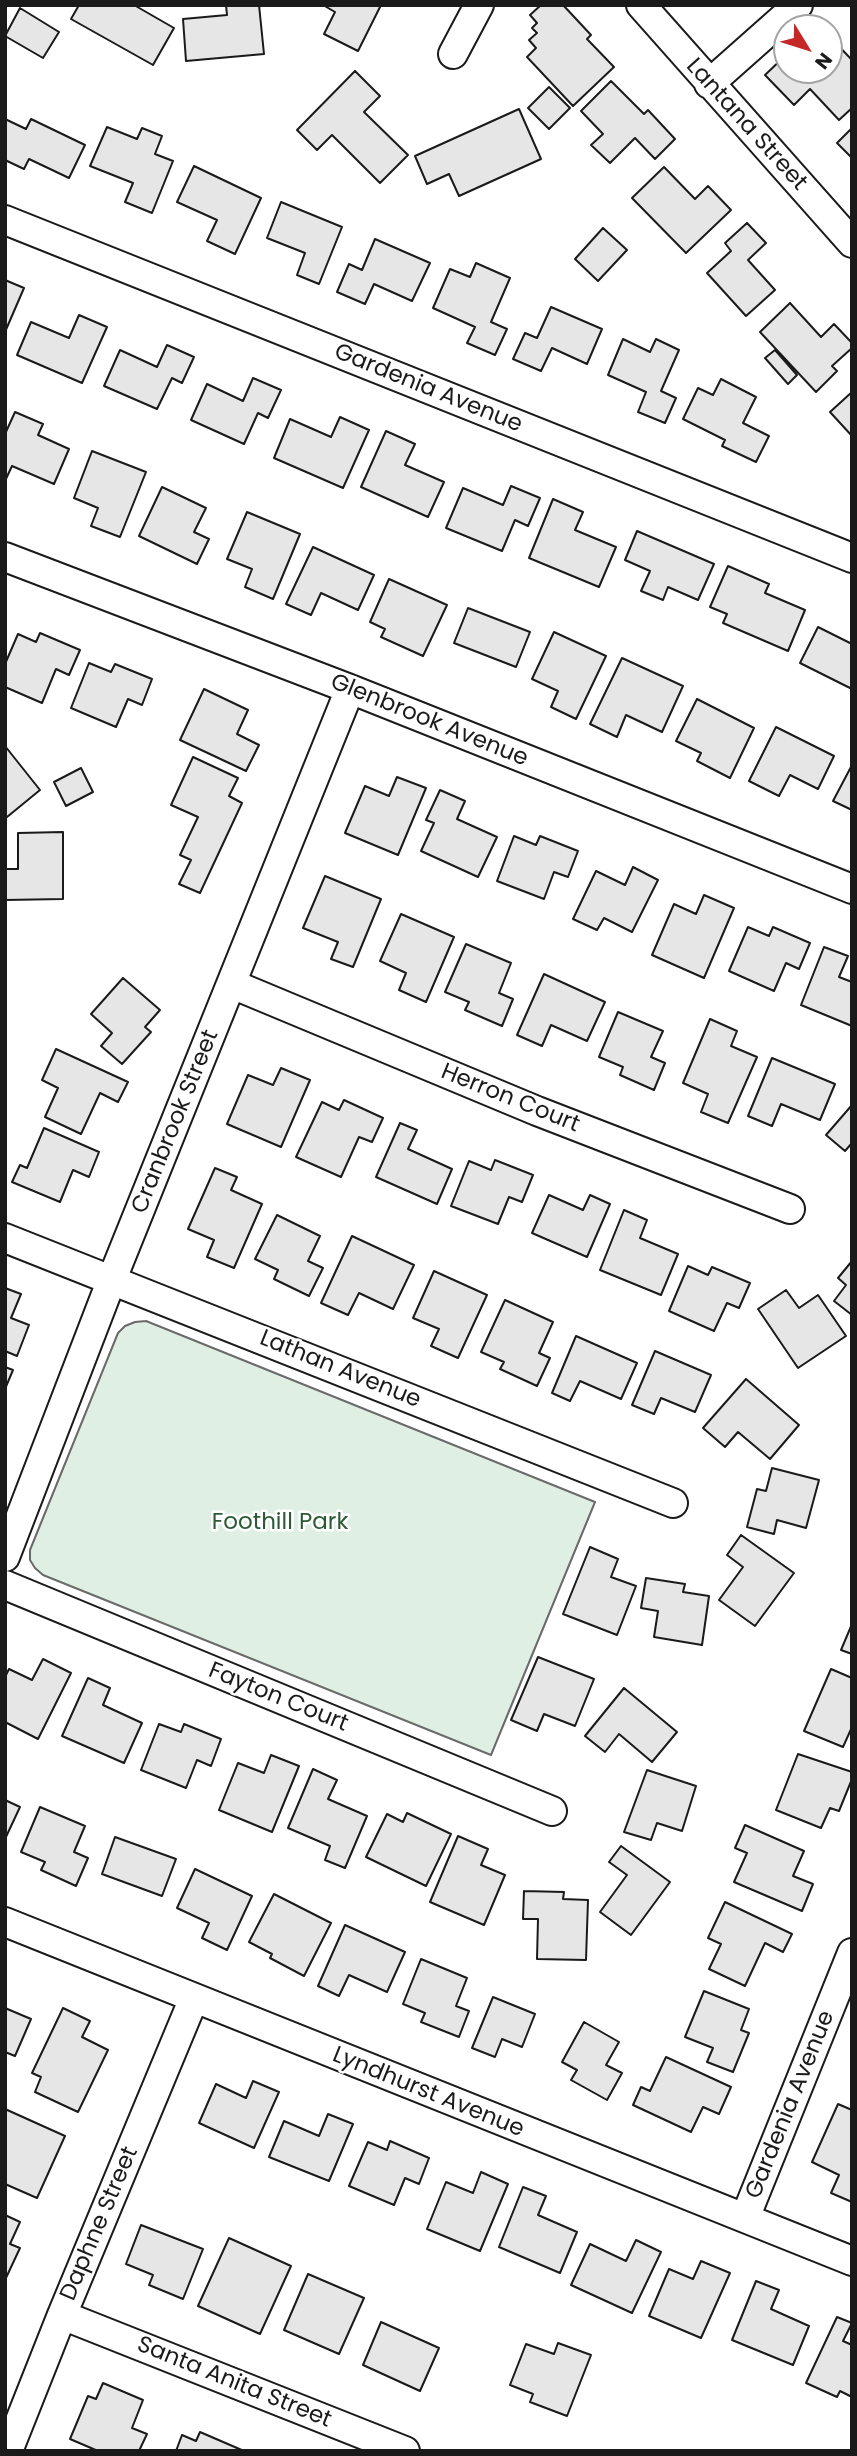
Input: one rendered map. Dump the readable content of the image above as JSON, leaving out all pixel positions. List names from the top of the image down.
{
  "streets": {
    "street": [
      "Lantana Street",
      "Gardenia Avenue",
      "Glenbrook Avenue",
      "Herron Court",
      "Cranbrook Street",
      "Lathan Avenue",
      "Fayton Court",
      "Lyndhurst Avenue",
      "Daphne Street",
      "Santa Anita Street"
    ]
  },
  "crossings": [
    ["Gardenia Avenue", "Lyndhurst Avenue"],
    ["Glenbrook Avenue", "Cranbrook Street"],
    ["Herron Court", "Cranbrook Street"],
    ["Cranbrook Street", "Lathan Avenue"],
    ["Lyndhurst Avenue", "Daphne Street"],
    ["Daphne Street", "Santa Anita Street"]
  ],
  "parks": ["Foothill Park"],
  "north": "bottom right"
}
